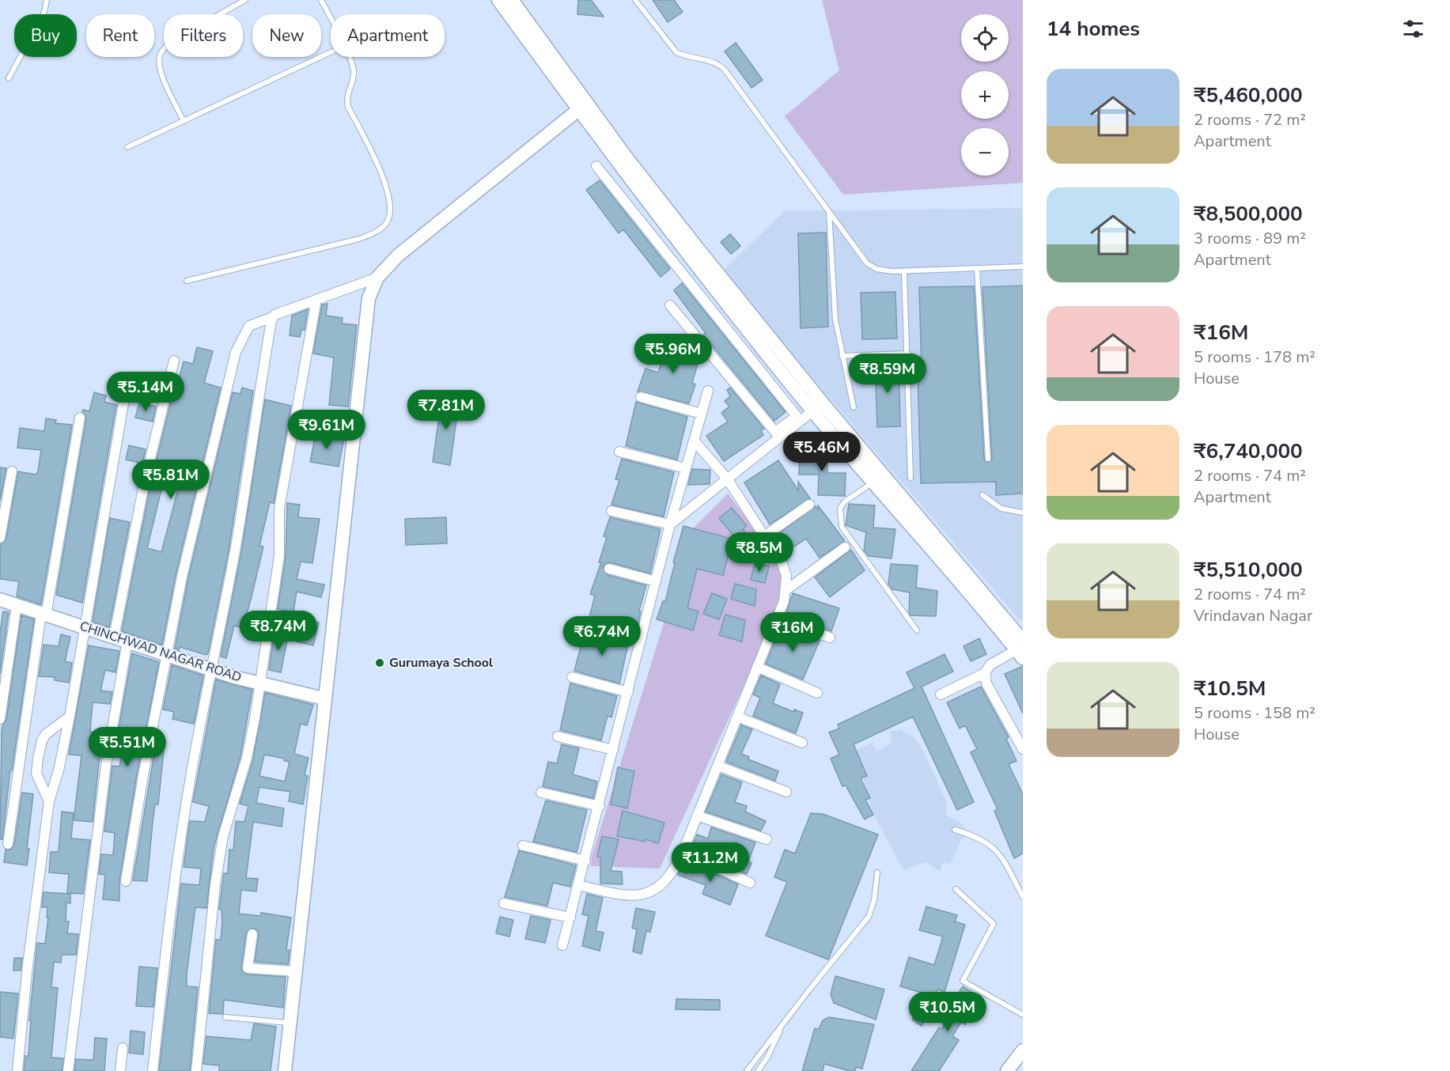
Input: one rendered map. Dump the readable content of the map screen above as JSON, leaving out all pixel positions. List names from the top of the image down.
{
  "streets": {
    "street": ["CHINCHWAD NAGAR ROAD"]
  },
  "places": ["Gurumaya School"],
  "page": {
    "heading": "14 homes",
    "map_buttons": ["+", "−"],
    "chip": [
      "Buy",
      "Rent",
      "Filters",
      "New",
      "Apartment"
    ],
    "list": [
      {
        "name": "₹5,460,000",
        "note": "2 rooms · 72 m² · Apartment"
      },
      {
        "name": "₹8,500,000",
        "note": "3 rooms · 89 m² · Apartment"
      },
      {
        "name": "₹16M",
        "note": "5 rooms · 178 m² · House"
      },
      {
        "name": "₹6,740,000",
        "note": "2 rooms · 74 m² · Apartment"
      },
      {
        "name": "₹5,510,000",
        "note": "2 rooms · 74 m² · Vrindavan Nagar"
      },
      {
        "name": "₹10.5M",
        "note": "5 rooms · 158 m² · House"
      }
    ],
    "price": [
      "₹5.96M",
      "₹8.59M",
      "₹5.14M",
      "₹7.81M",
      "₹9.61M",
      "₹5.46M",
      "₹5.81M",
      "₹8.5M",
      "₹8.74M",
      "₹16M",
      "₹6.74M",
      "₹5.51M",
      "₹11.2M",
      "₹10.5M"
    ]
  }
}
